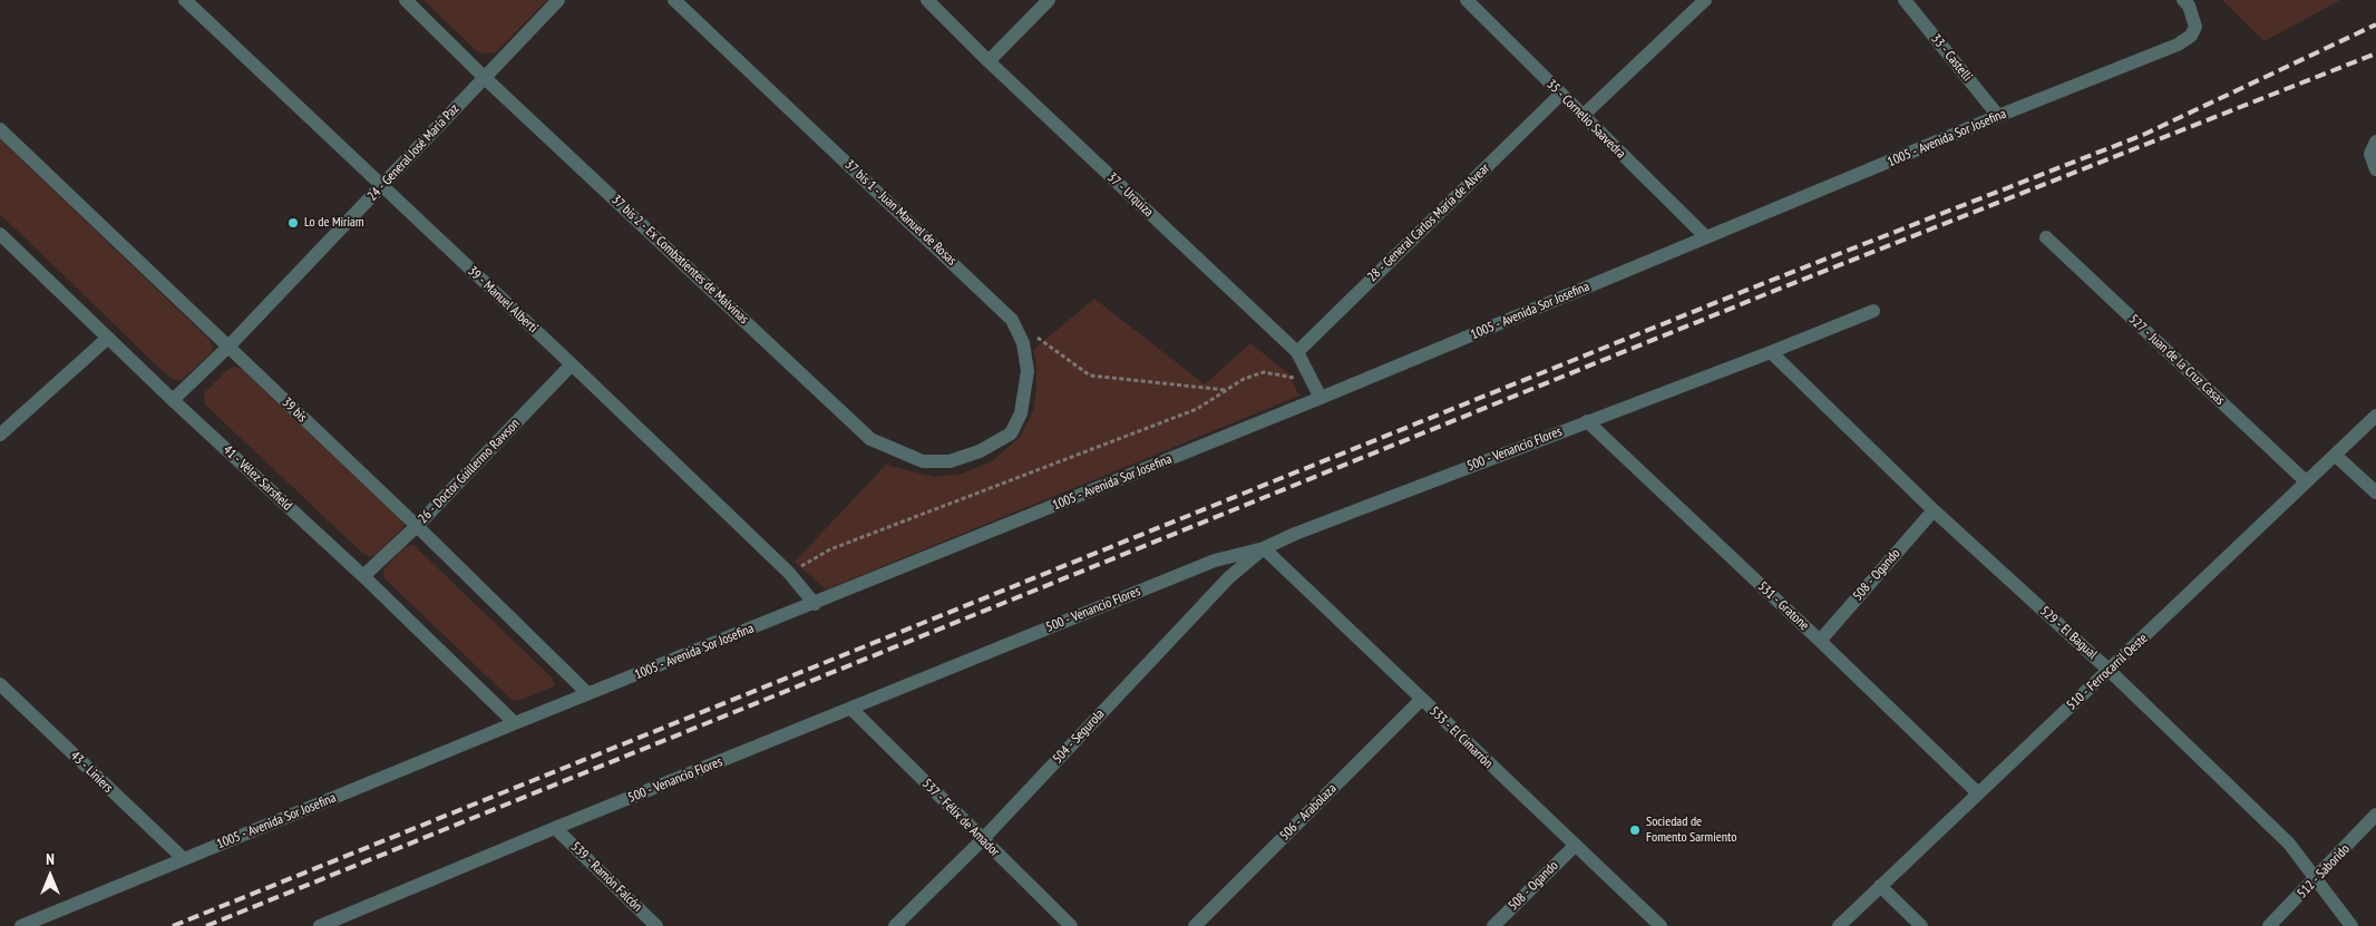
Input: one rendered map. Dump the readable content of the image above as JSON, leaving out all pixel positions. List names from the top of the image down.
{
  "streets": {
    "street": [
      "33 - Castelli",
      "35 - Cornelio Saavedra",
      "1005 - Avenida Sor Josefina",
      "24 - General José María Paz",
      "37 - Urquiza",
      "37 bis 1 - Juan Manuel de Rosas",
      "28 - General Carlos María de Alvear",
      "37 bis 2 - Ex Combatientes de Malvinas",
      "39 - Manuel Alberti",
      "527 - Juan de la Cruz Casas",
      "39 bis",
      "500 - Venancio Flores",
      "26 - Doctor Guillermo Rawson",
      "41 - Vélez Sarsfield",
      "508 - Ogando",
      "531 - Gratone",
      "529 - El Bagual",
      "510 - Ferrocarril Oeste",
      "504 - Segurola",
      "533 - El Cimarrón",
      "43 - Liniers",
      "506 - Arabolaza",
      "537 - Félix de Amador",
      "512 - Saborido",
      "539 - Ramón Falcón"
    ]
  },
  "crossings": [
    ["33 - Castelli", "1005 - Avenida Sor Josefina"],
    ["35 - Cornelio Saavedra", "1005 - Avenida Sor Josefina"],
    ["35 - Cornelio Saavedra", "28 - General Carlos María de Alvear"],
    ["1005 - Avenida Sor Josefina", "37 - Urquiza"],
    ["1005 - Avenida Sor Josefina", "39 - Manuel Alberti"],
    ["1005 - Avenida Sor Josefina", "39 bis"],
    ["1005 - Avenida Sor Josefina", "41 - Vélez Sarsfield"],
    ["1005 - Avenida Sor Josefina", "43 - Liniers"],
    ["24 - General José María Paz", "37 bis 2 - Ex Combatientes de Malvinas"],
    ["24 - General José María Paz", "39 - Manuel Alberti"],
    ["24 - General José María Paz", "39 bis"],
    ["24 - General José María Paz", "41 - Vélez Sarsfield"],
    ["37 - Urquiza", "28 - General Carlos María de Alvear"],
    ["37 bis 1 - Juan Manuel de Rosas", "37 bis 2 - Ex Combatientes de Malvinas"],
    ["39 - Manuel Alberti", "26 - Doctor Guillermo Rawson"],
    ["527 - Juan de la Cruz Casas", "510 - Ferrocarril Oeste"],
    ["39 bis", "26 - Doctor Guillermo Rawson"],
    ["500 - Venancio Flores", "531 - Gratone"],
    ["500 - Venancio Flores", "529 - El Bagual"],
    ["500 - Venancio Flores", "504 - Segurola"],
    ["500 - Venancio Flores", "533 - El Cimarrón"],
    ["500 - Venancio Flores", "537 - Félix de Amador"],
    ["500 - Venancio Flores", "539 - Ramón Falcón"],
    ["26 - Doctor Guillermo Rawson", "41 - Vélez Sarsfield"],
    ["508 - Ogando", "531 - Gratone"],
    ["508 - Ogando", "529 - El Bagual"],
    ["508 - Ogando", "533 - El Cimarrón"],
    ["531 - Gratone", "510 - Ferrocarril Oeste"],
    ["529 - El Bagual", "510 - Ferrocarril Oeste"],
    ["529 - El Bagual", "512 - Saborido"],
    ["504 - Segurola", "533 - El Cimarrón"],
    ["504 - Segurola", "537 - Félix de Amador"],
    ["533 - El Cimarrón", "506 - Arabolaza"]
  ],
  "places": ["Lo de Miriam", "Sociedad de Fomento Sarmiento"],
  "north": "top"
}
